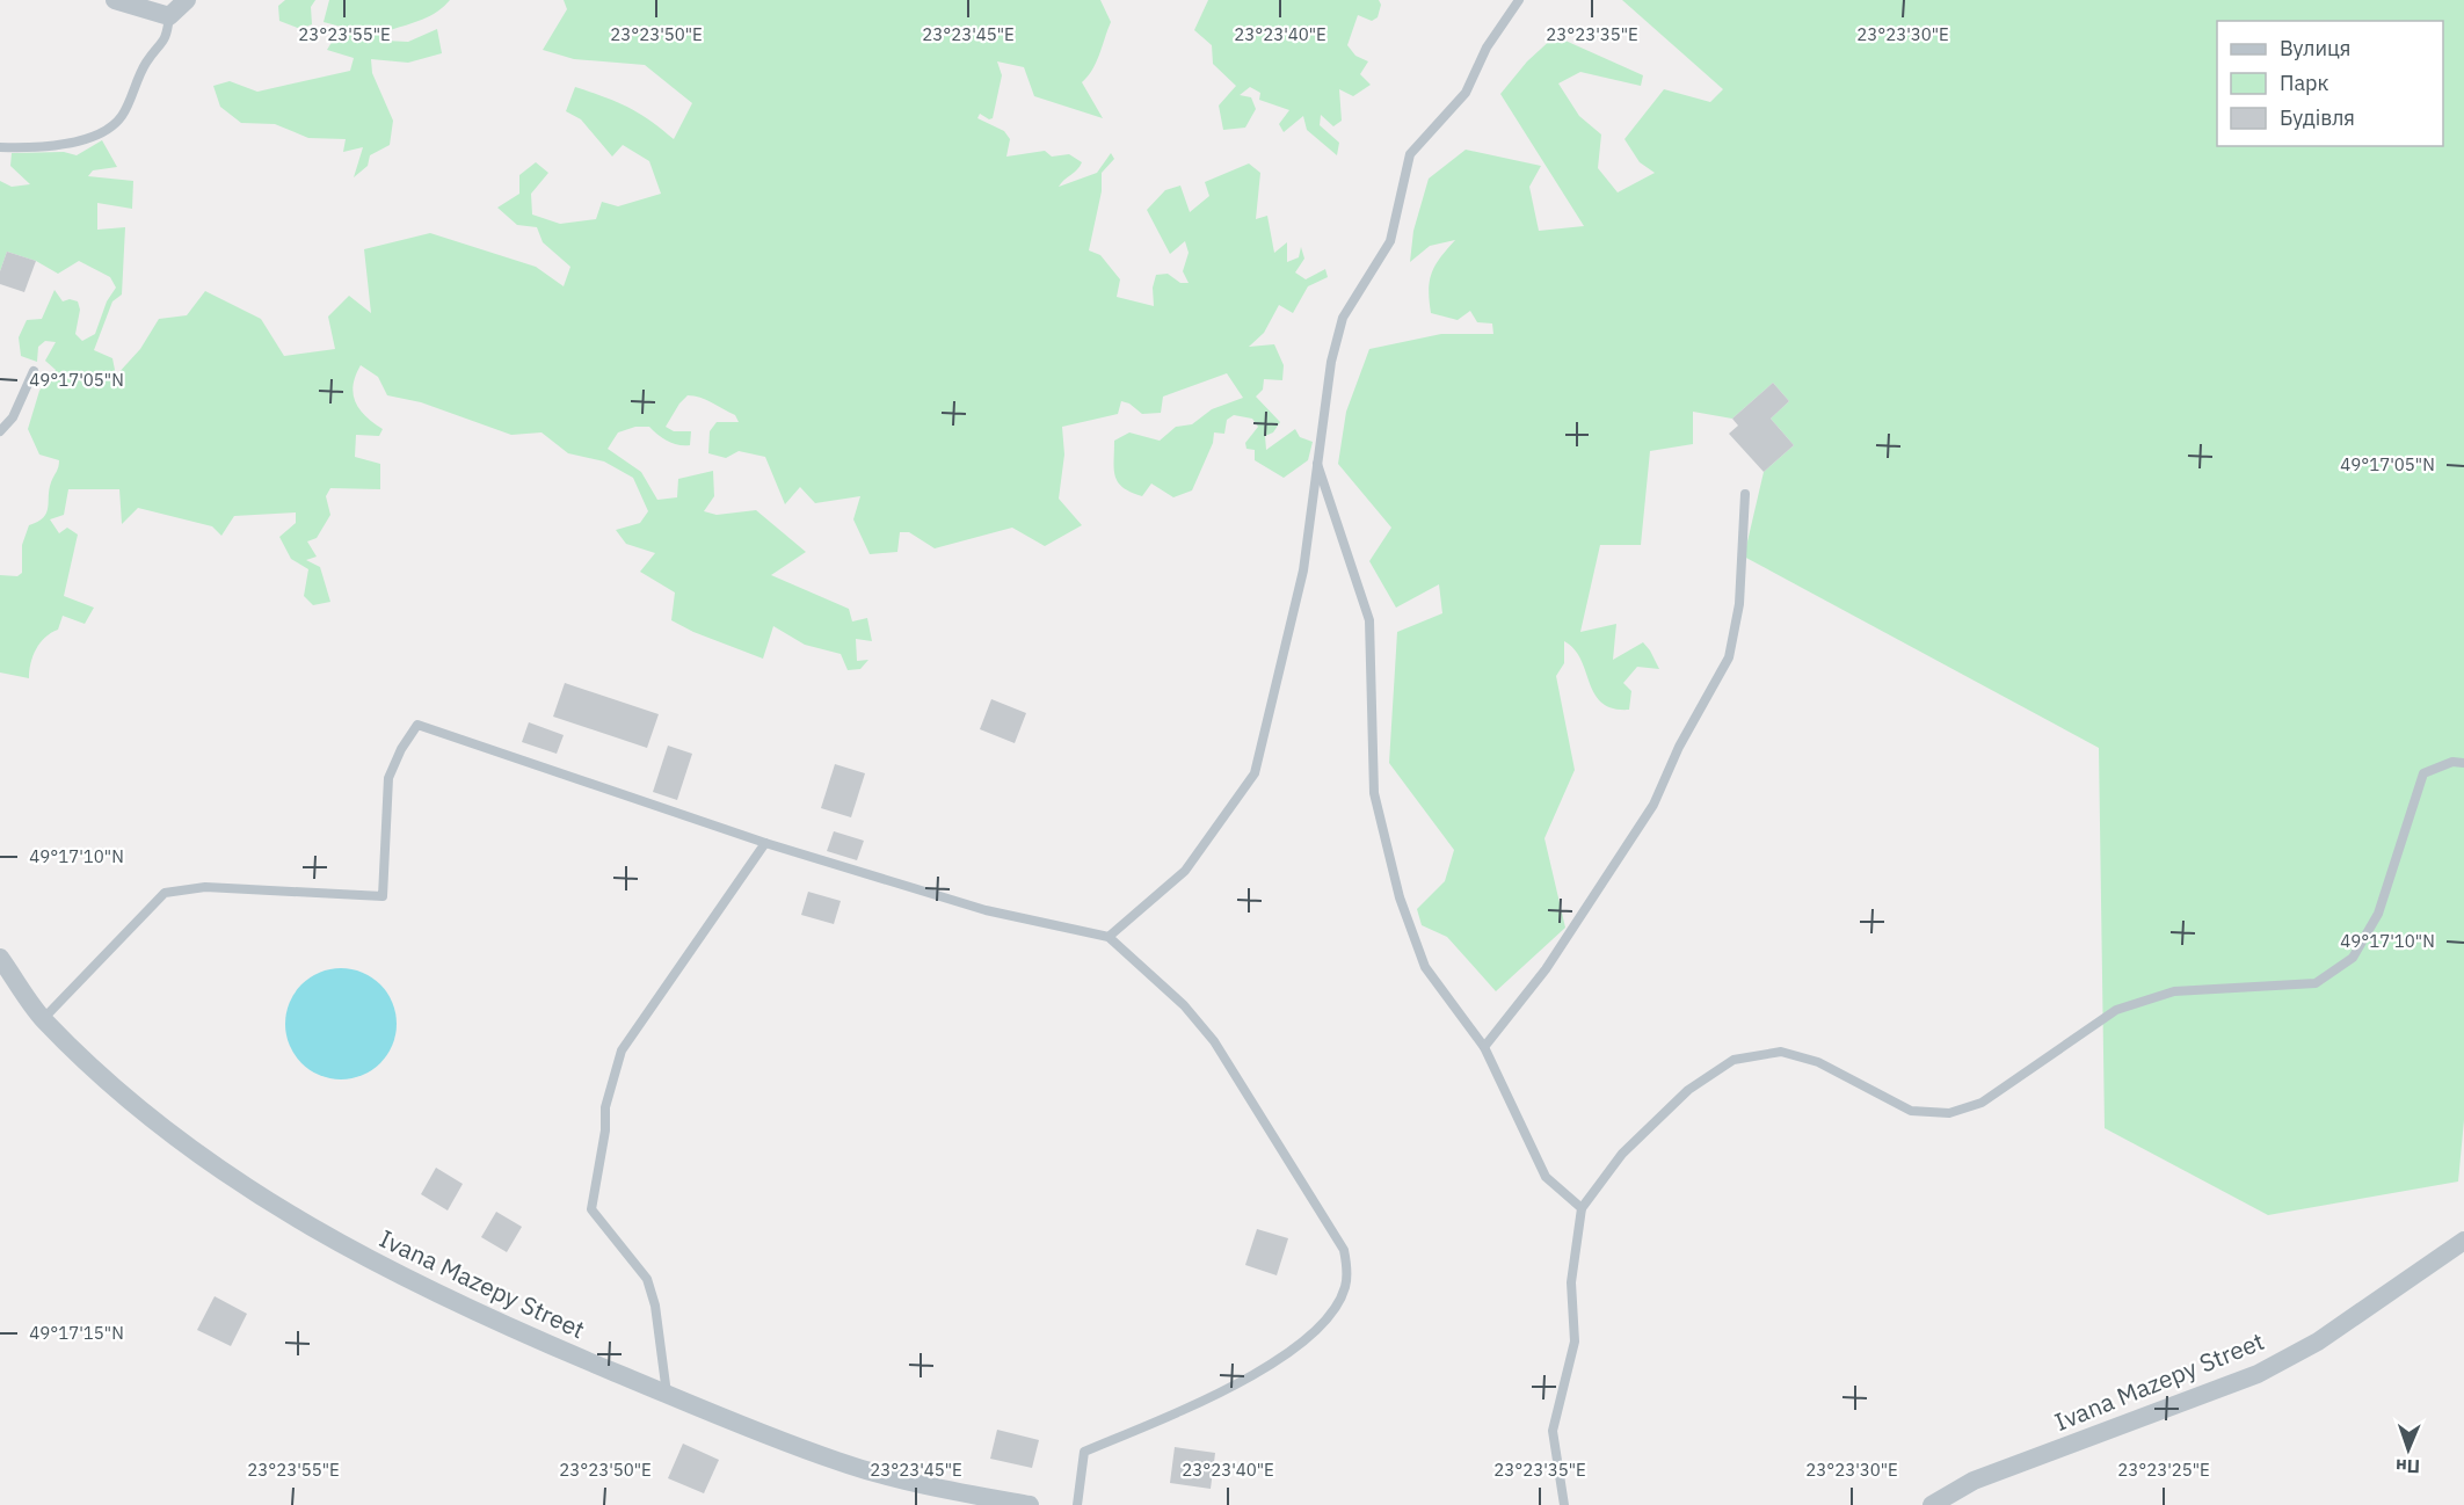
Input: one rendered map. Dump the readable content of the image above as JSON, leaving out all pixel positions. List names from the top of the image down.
{
  "streets": {
    "street": ["Ivana Mazepy Street"]
  },
  "legend": ["Вулиця", "Парк", "Будівля"],
  "north": "bottom",
  "coordinates": [
    "23°23'55\"E",
    "23°23'50\"E",
    "23°23'45\"E",
    "23°23'40\"E",
    "23°23'35\"E",
    "23°23'30\"E",
    "49°17'05\"N",
    "49°17'10\"N",
    "49°17'15\"N",
    "23°23'25\"E"
  ]
}
